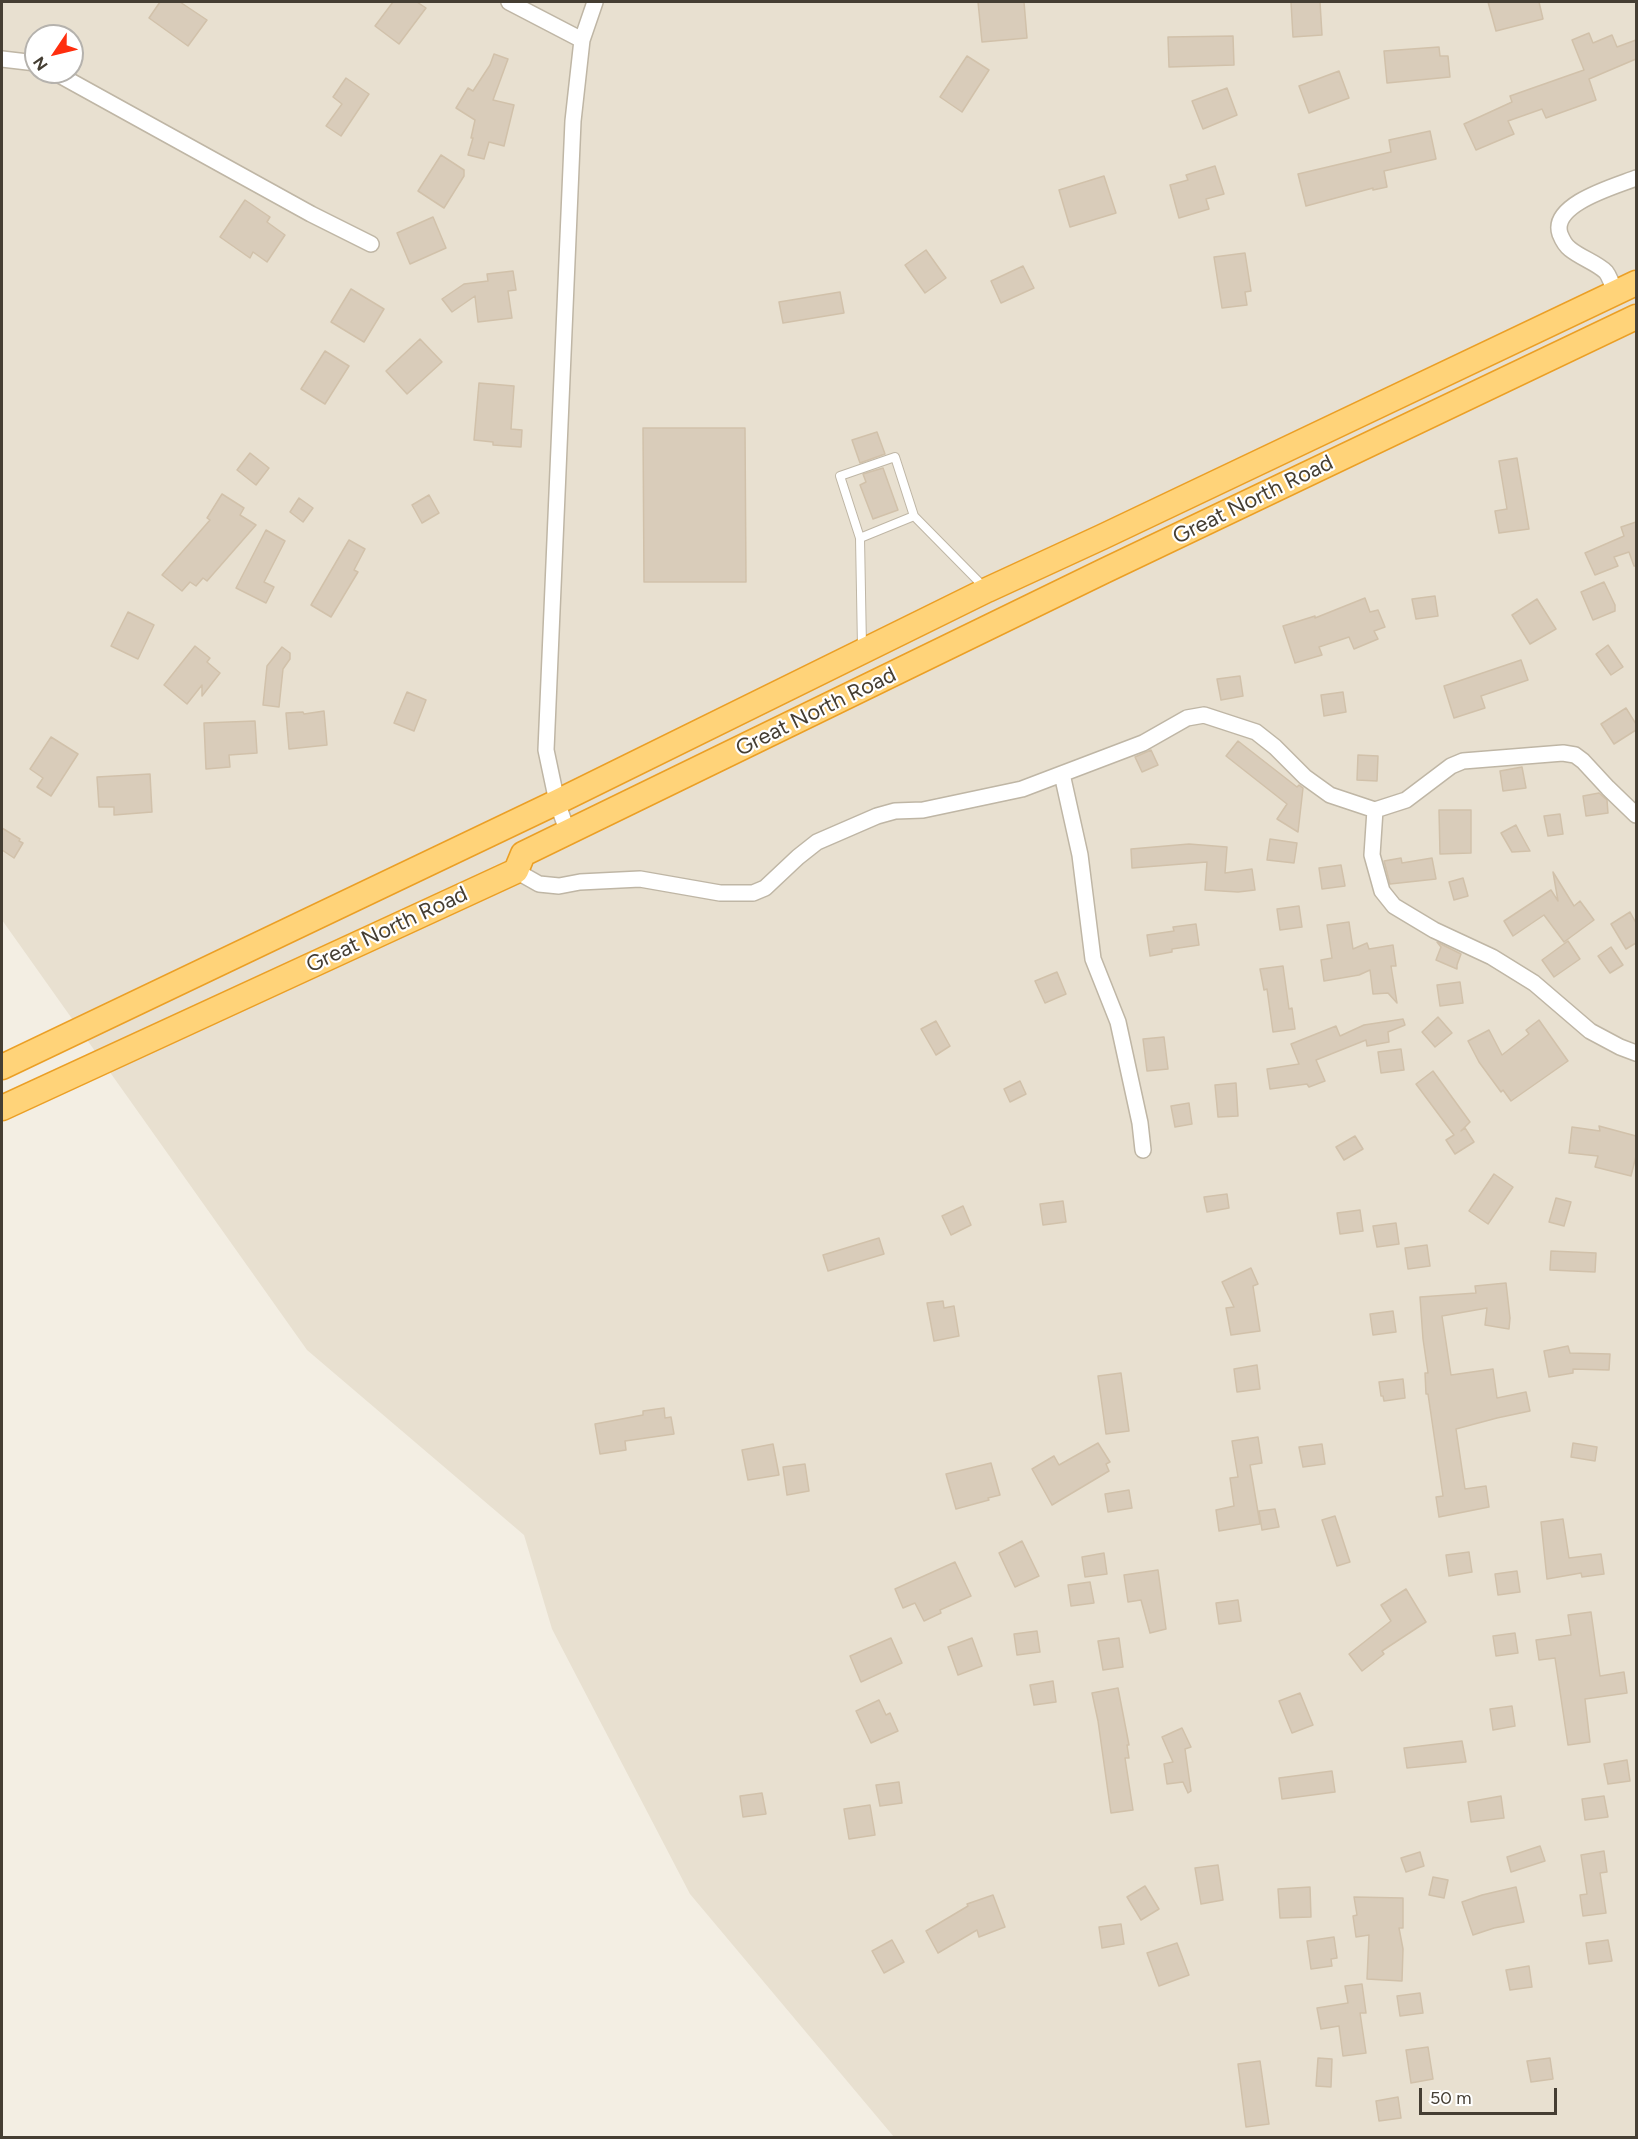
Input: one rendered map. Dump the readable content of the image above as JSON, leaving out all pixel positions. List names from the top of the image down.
{
  "streets": {
    "highway": ["Great North Road"]
  },
  "scale_bar": "50 m",
  "north": "bottom left"
}
